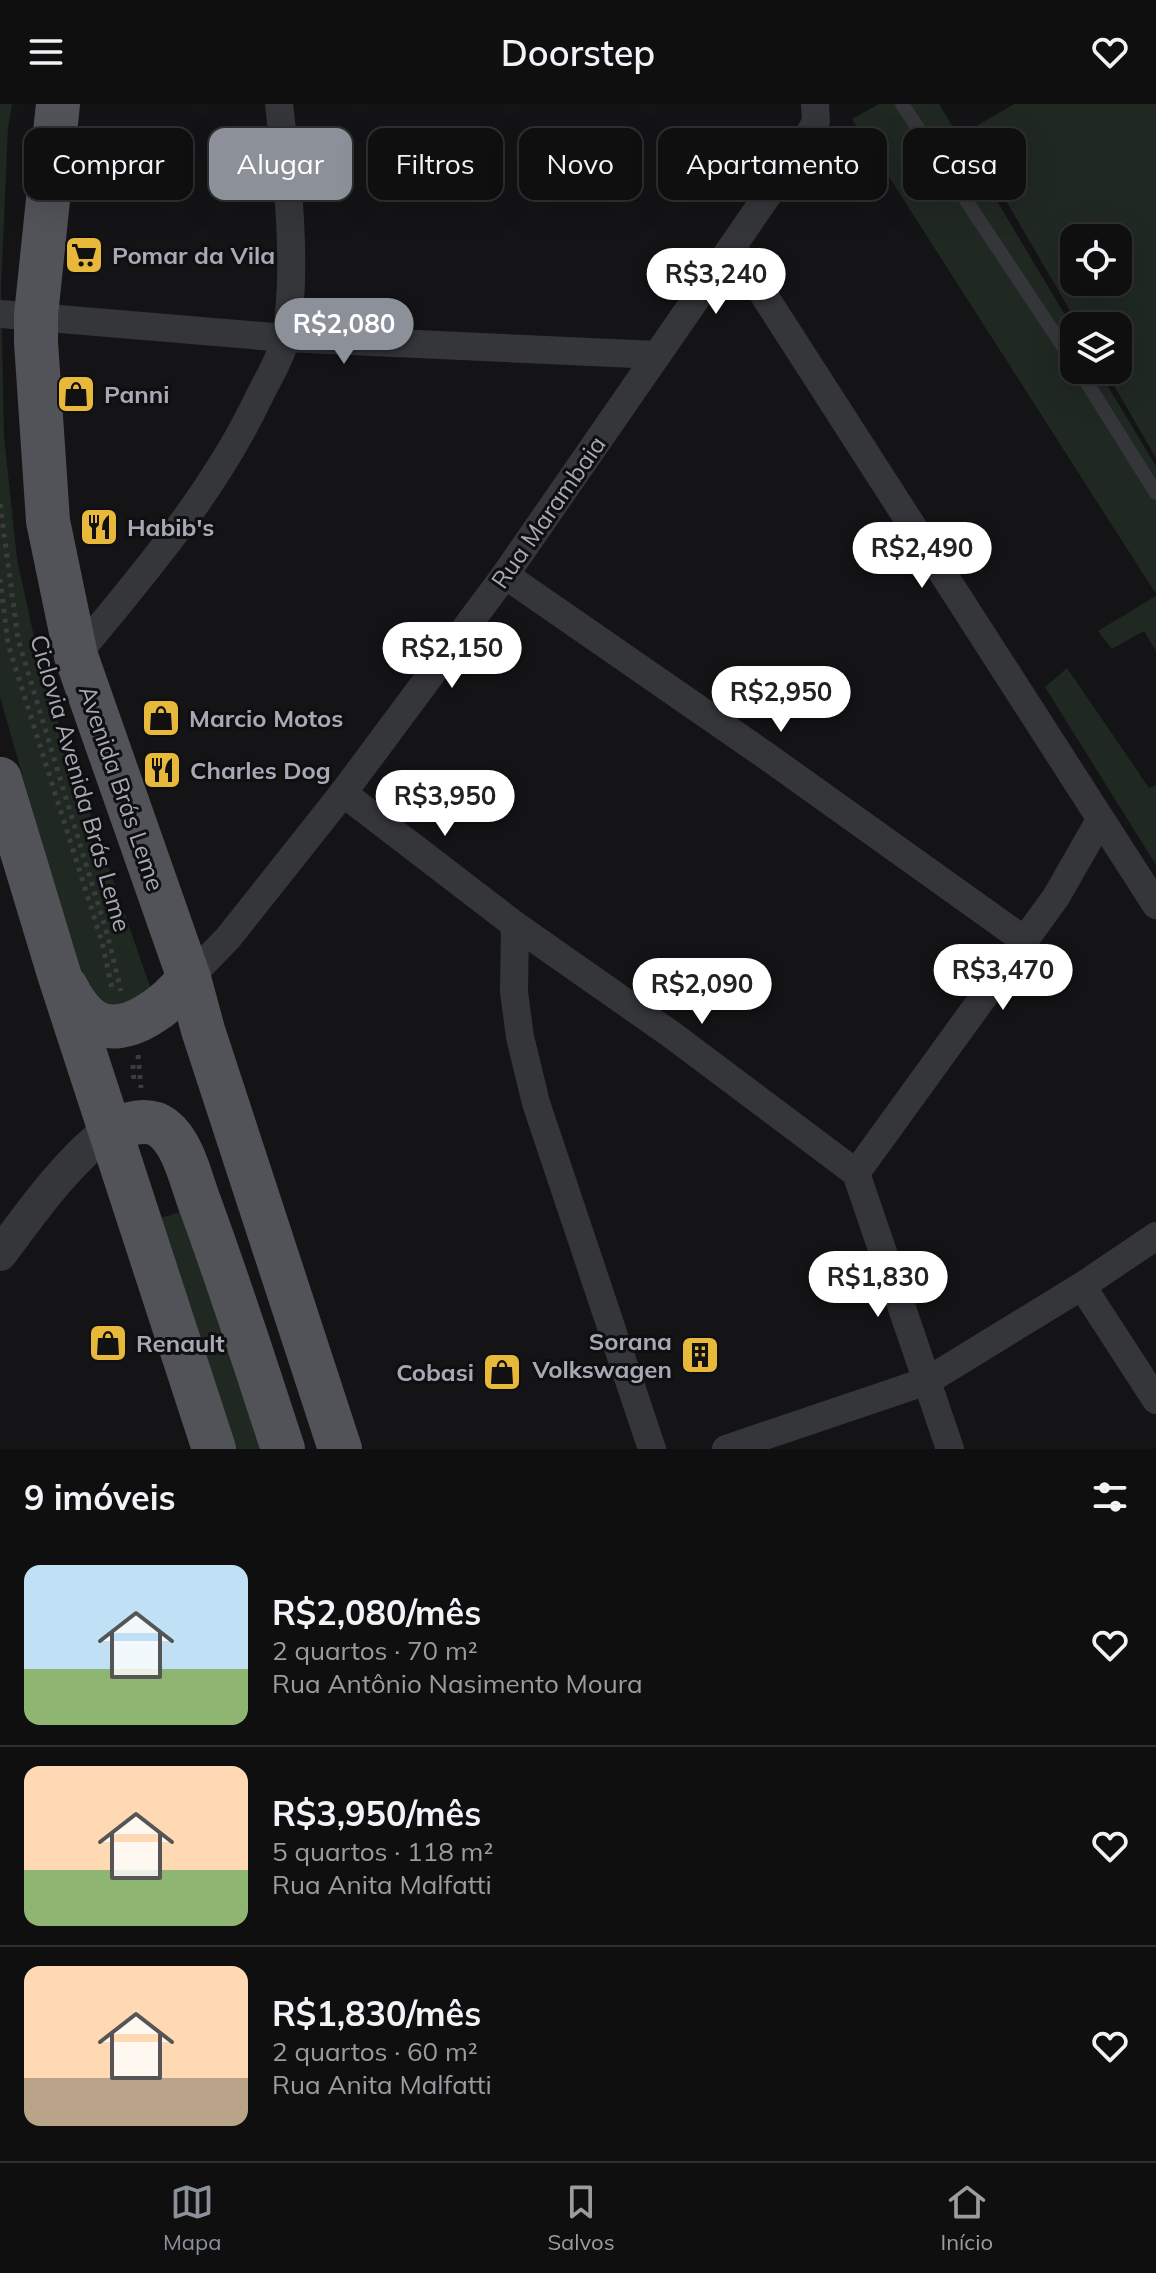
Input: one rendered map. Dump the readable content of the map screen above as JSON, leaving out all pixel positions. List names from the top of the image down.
{
  "streets": {
    "main road": ["Avenida Brás Leme"],
    "street": ["Rua Marambaia"],
    "path": ["Ciclovia Avenida Brás Leme"]
  },
  "crossings": [
    ["Rua Marambaia", "Avenida Brás Leme"]
  ],
  "places": {
    "supermarket": ["Pomar da Vila"],
    "shop": [
      "Panni",
      "Marcio Motos",
      "Renault",
      "Cobasi"
    ],
    "restaurant": ["Habib's", "Charles Dog"],
    "building": ["Sorana Volkswagen"]
  },
  "page": {
    "header": "Doorstep",
    "chip": [
      "Comprar",
      "Alugar",
      "Filtros",
      "Novo",
      "Apartamento",
      "Casa"
    ],
    "price": [
      "R$3,240",
      "R$2,080",
      "R$2,490",
      "R$2,150",
      "R$2,950",
      "R$3,950",
      "R$3,470",
      "R$2,090",
      "R$1,830"
    ],
    "heading": "9 imóveis",
    "list": [
      {
        "name": "R$2,080/mês",
        "note": "2 quartos · 70 m² · Rua Antônio Nasimento Moura"
      },
      {
        "name": "R$3,950/mês",
        "note": "5 quartos · 118 m² · Rua Anita Malfatti"
      },
      {
        "name": "R$1,830/mês",
        "note": "2 quartos · 60 m² · Rua Anita Malfatti"
      }
    ],
    "tabs": ["Mapa", "Salvos", "Início"]
  }
}
